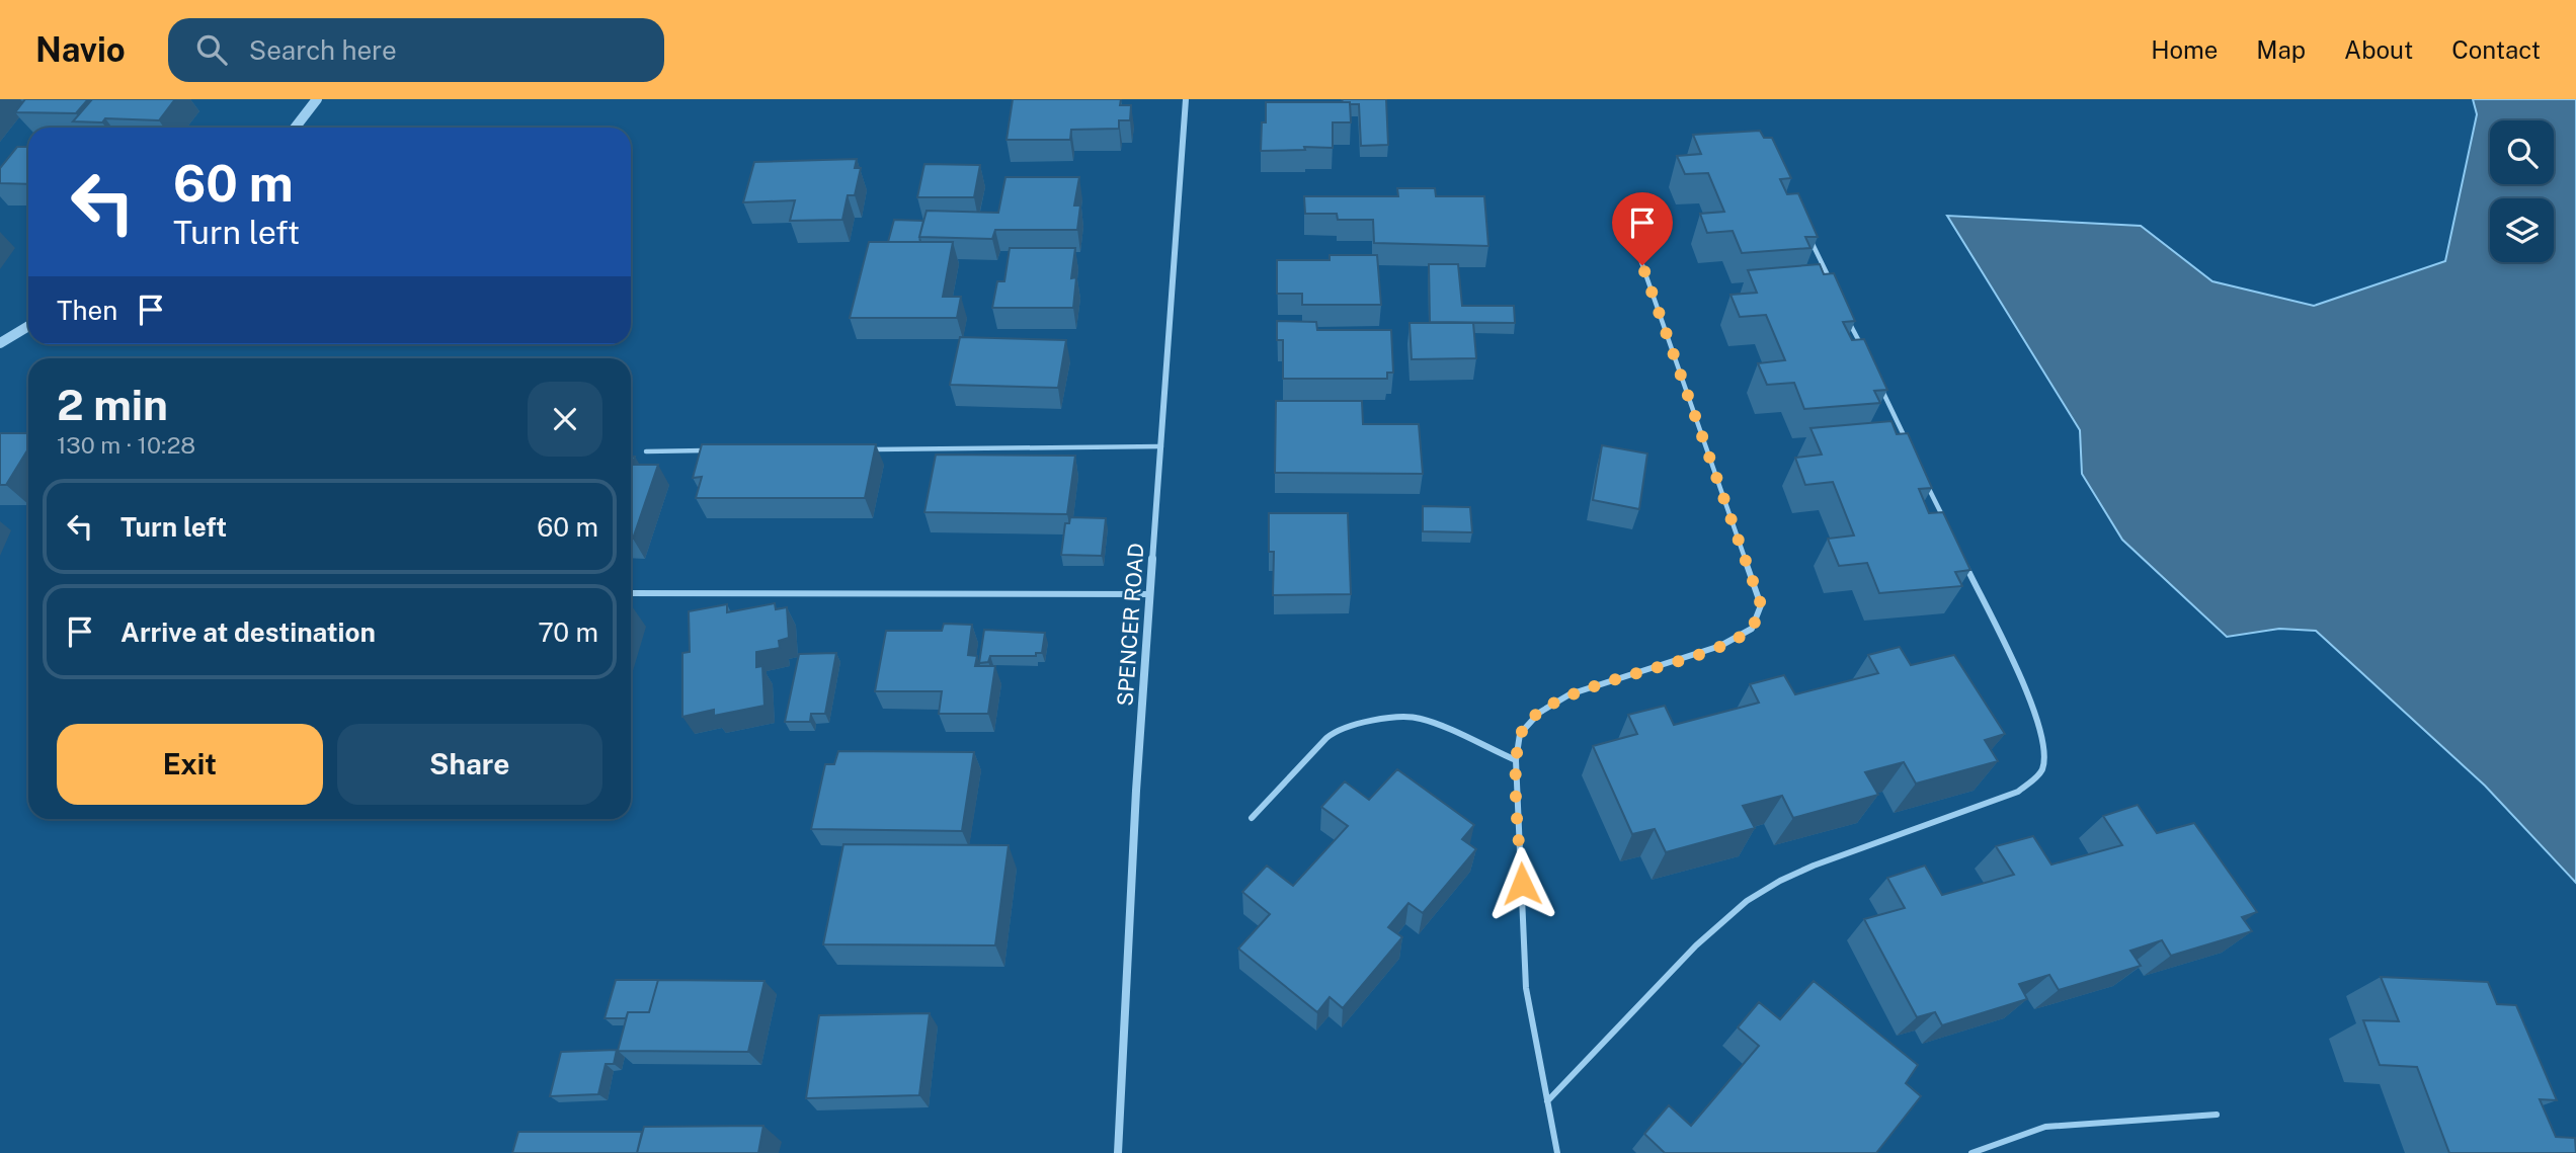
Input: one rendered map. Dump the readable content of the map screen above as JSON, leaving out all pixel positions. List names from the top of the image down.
{
  "streets": {
    "street": ["SPENCER ROAD"]
  },
  "page": {
    "header": "Navio",
    "search": "Search here",
    "nav": [
      "Home",
      "Map",
      "About",
      "Contact"
    ],
    "turn": ["60 m", "Turn left"],
    "then": "Then",
    "heading": ["2 min", "130 m · 10:28"],
    "list": [
      {
        "name": "Turn left",
        "value": "60 m"
      },
      {
        "name": "Arrive at destination",
        "value": "70 m"
      }
    ],
    "buttons": ["Exit", "Share"]
  }
}
